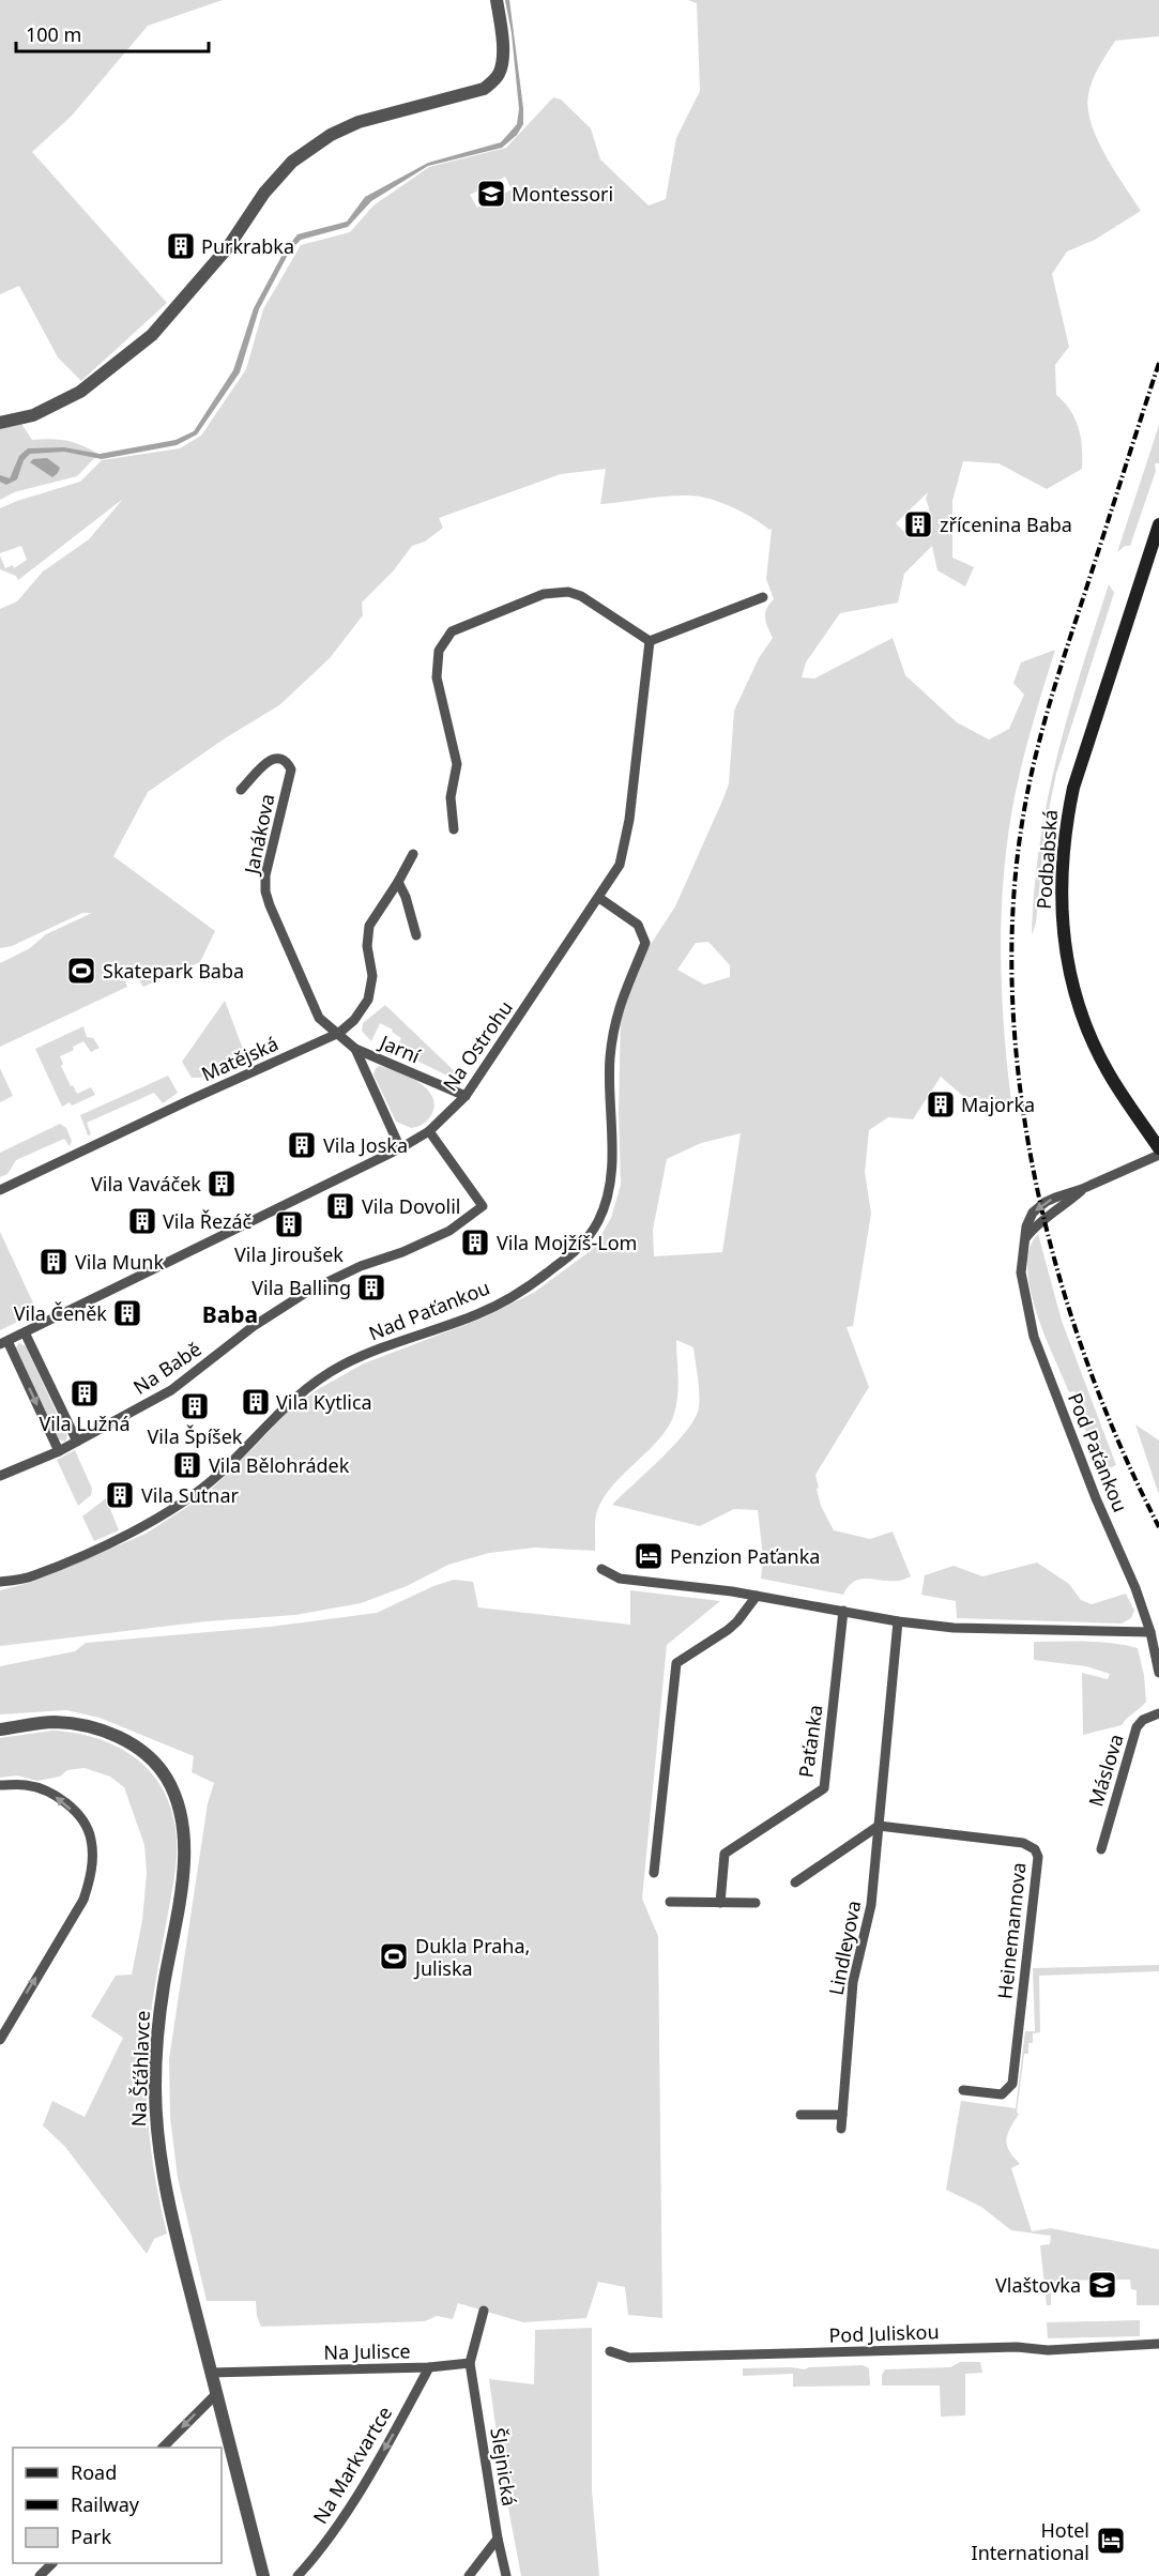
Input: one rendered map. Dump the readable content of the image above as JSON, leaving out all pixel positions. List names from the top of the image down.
{
  "streets": {
    "main road": ["Podbabská"],
    "street": [
      "Janákova",
      "Na Ostrohu",
      "Jarní",
      "Matějská",
      "Nad Paťankou",
      "Na Babě",
      "Pod Paťankou",
      "Paťanka",
      "Máslova",
      "Heinemannova",
      "Lindleyova",
      "Na Šťáhlavce",
      "Pod Juliskou",
      "Na Julisce",
      "Na Markvartce",
      "Šlejnická"
    ]
  },
  "crossings": [
    ["Janákova", "Jarní"],
    ["Janákova", "Matějská"],
    ["Na Ostrohu", "Jarní"],
    ["Na Ostrohu", "Nad Paťankou"],
    ["Na Ostrohu", "Na Babě"],
    ["Jarní", "Matějská"],
    ["Heinemannova", "Lindleyova"],
    ["Na Šťáhlavce", "Na Julisce"],
    ["Na Julisce", "Na Markvartce"],
    ["Na Julisce", "Šlejnická"]
  ],
  "one_way": ["Na Markvartce"],
  "districts": ["Baba"],
  "places": {
    "school or university": ["Montessori", "Vlaštovka"],
    "building": [
      "Purkrabka",
      "zřícenina Baba",
      "Majorka",
      "Vila Joska",
      "Vila Vaváček",
      "Vila Dovolil",
      "Vila Řezáč",
      "Vila Jiroušek",
      "Vila Mojžíš-Lom",
      "Vila Munk",
      "Vila Balling",
      "Vila Čeněk",
      "Vila Lužná",
      "Vila Kytlica",
      "Vila Špíšek",
      "Vila Bělohrádek",
      "Vila Sutnar"
    ],
    "sports": ["Skatepark Baba", "Dukla Praha, Juliska"],
    "hotel": ["Penzion Paťanka", "Hotel International"]
  },
  "legend": ["Road", "Railway", "Park"],
  "scale_bar": "100 m"
}
